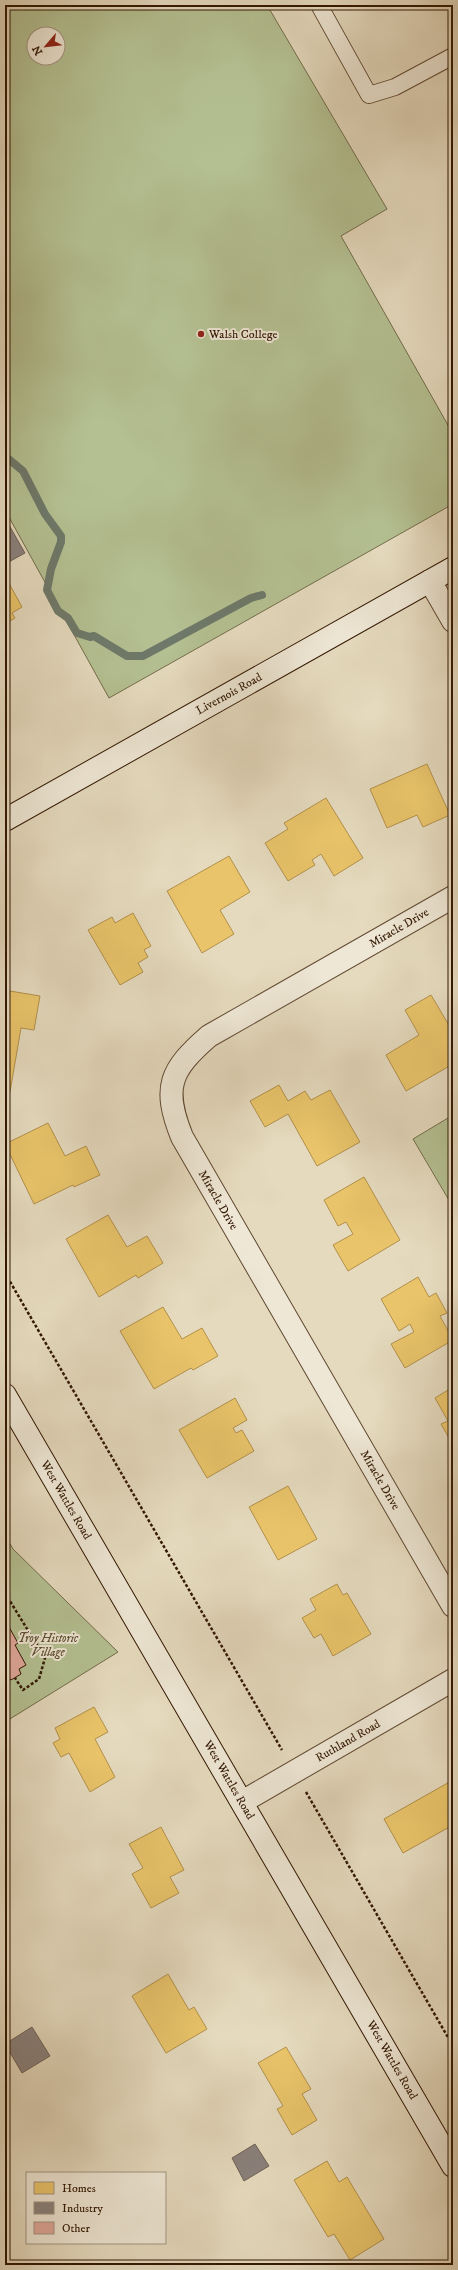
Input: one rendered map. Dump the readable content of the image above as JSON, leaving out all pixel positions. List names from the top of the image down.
{
  "streets": {
    "street": [
      "Livernois Road",
      "Miracle Drive",
      "West Wattles Road",
      "Ruthland Road"
    ]
  },
  "crossings": [
    ["West Wattles Road", "Ruthland Road"]
  ],
  "parks": ["Troy Historic Village"],
  "places": ["Walsh College"],
  "legend": ["Homes", "Industry", "Other"],
  "north": "bottom left"
}
